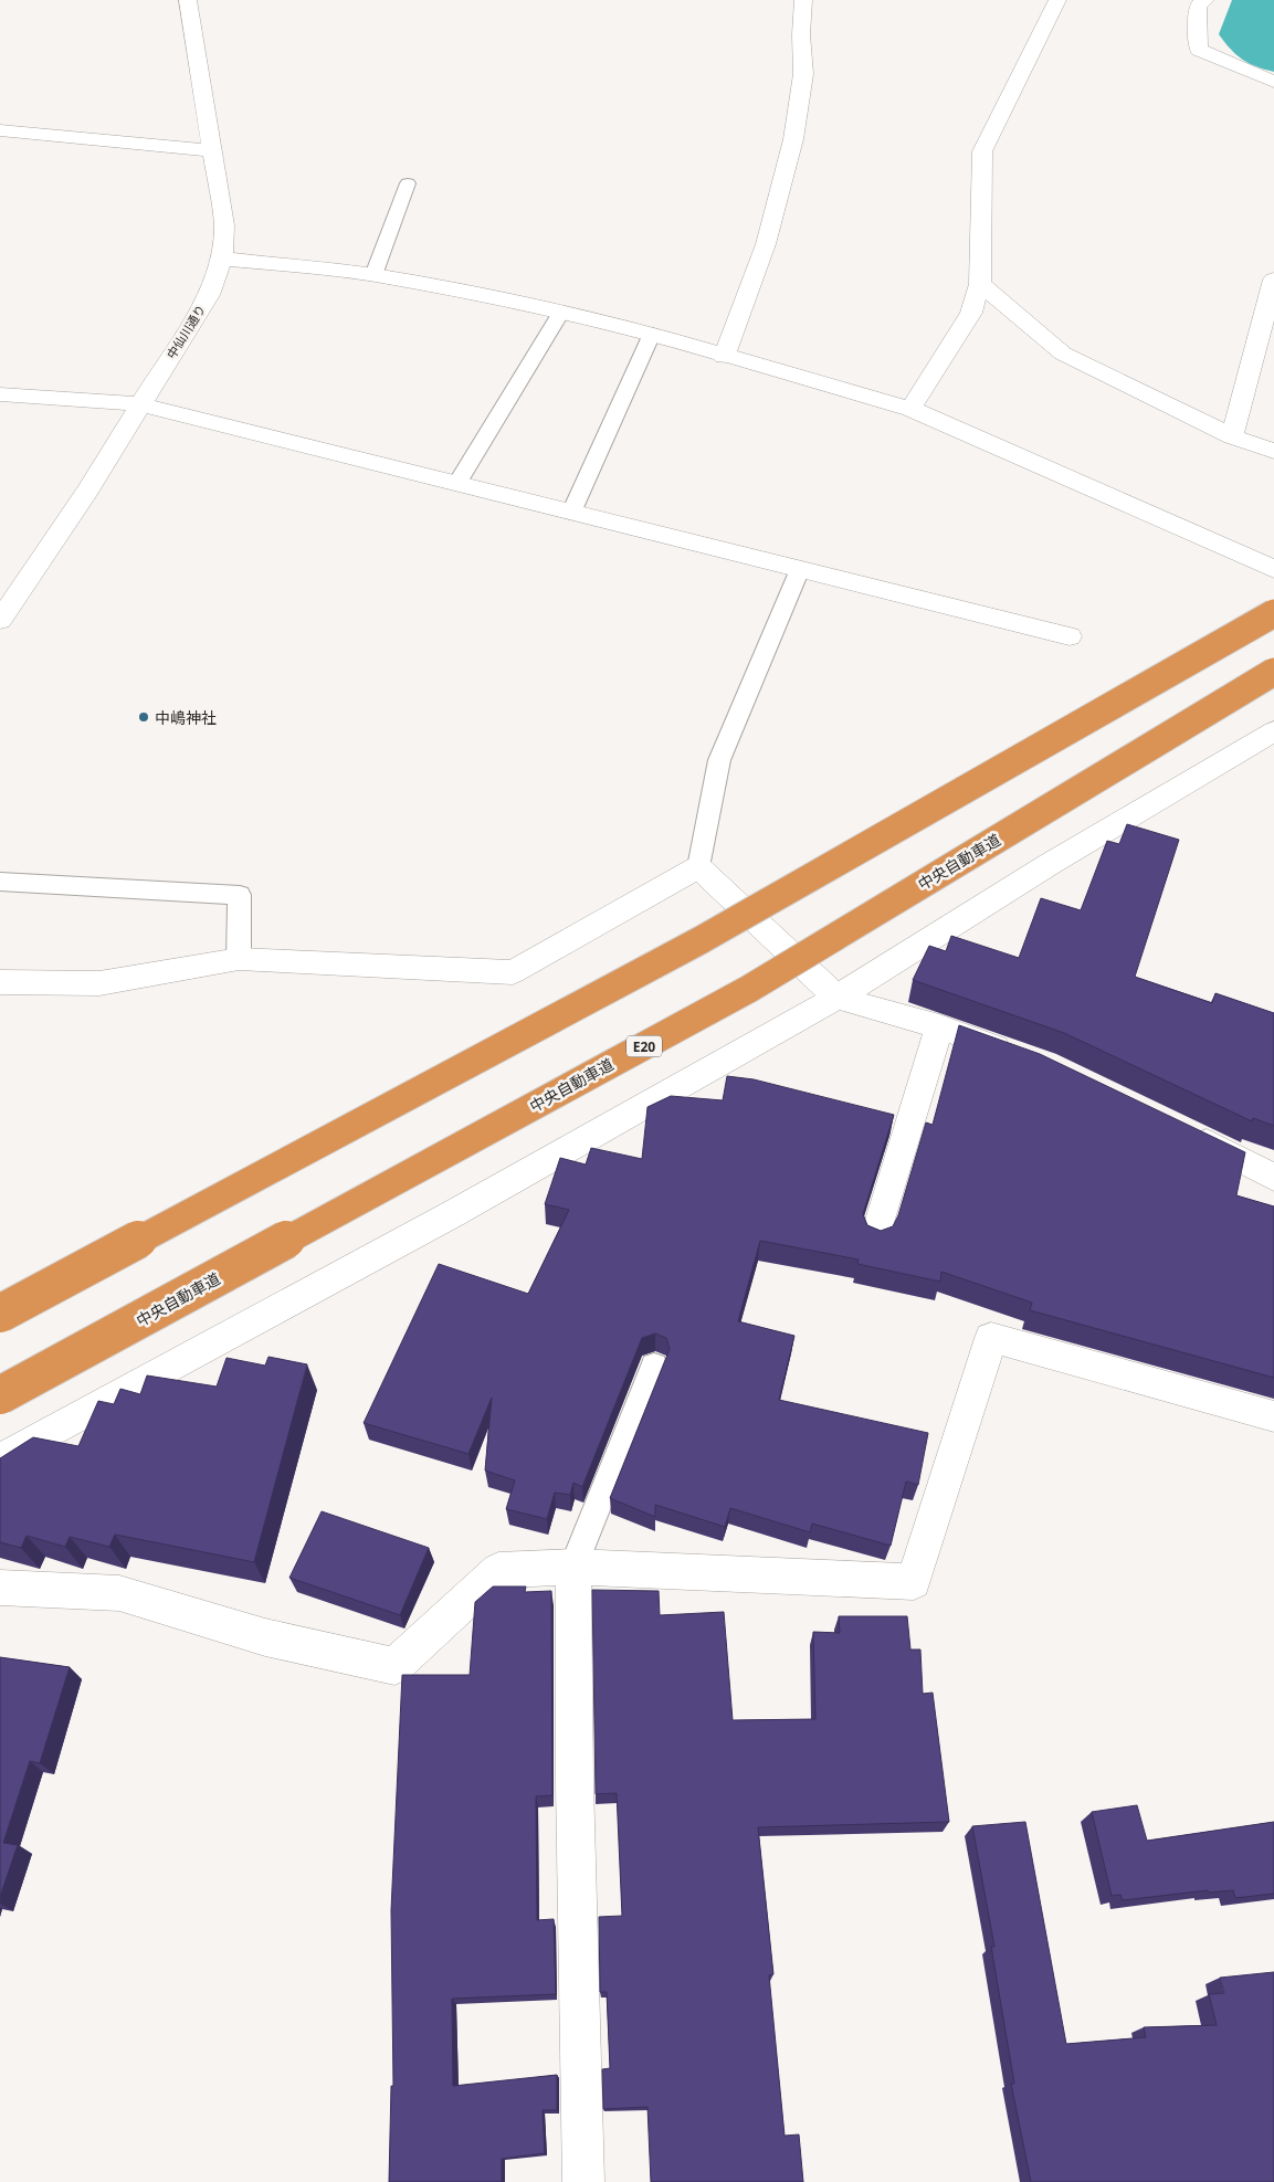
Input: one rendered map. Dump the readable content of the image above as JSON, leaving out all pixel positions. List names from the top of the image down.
{
  "streets": {
    "highway": ["中央自動車道", "E20"],
    "street": ["中仙川通り"]
  },
  "places": ["中嶋神社"]
}
